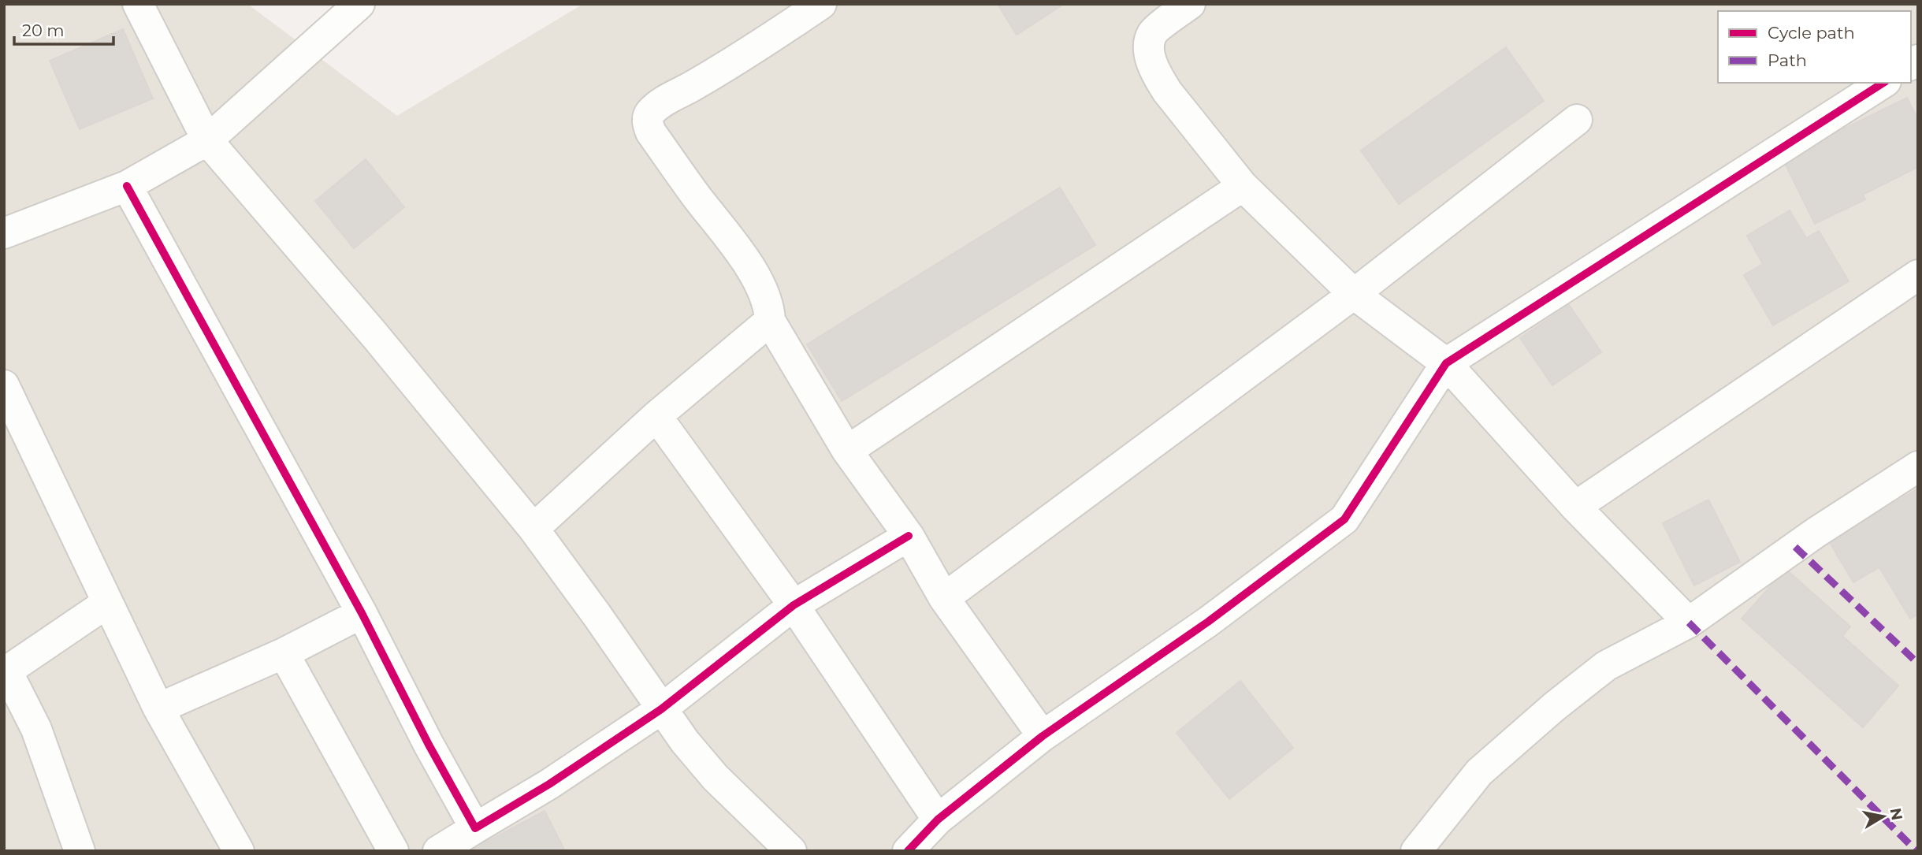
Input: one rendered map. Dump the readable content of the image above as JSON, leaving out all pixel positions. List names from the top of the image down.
{
  "legend": ["Cycle path", "Path"],
  "scale_bar": "20 m",
  "north": "right"
}
